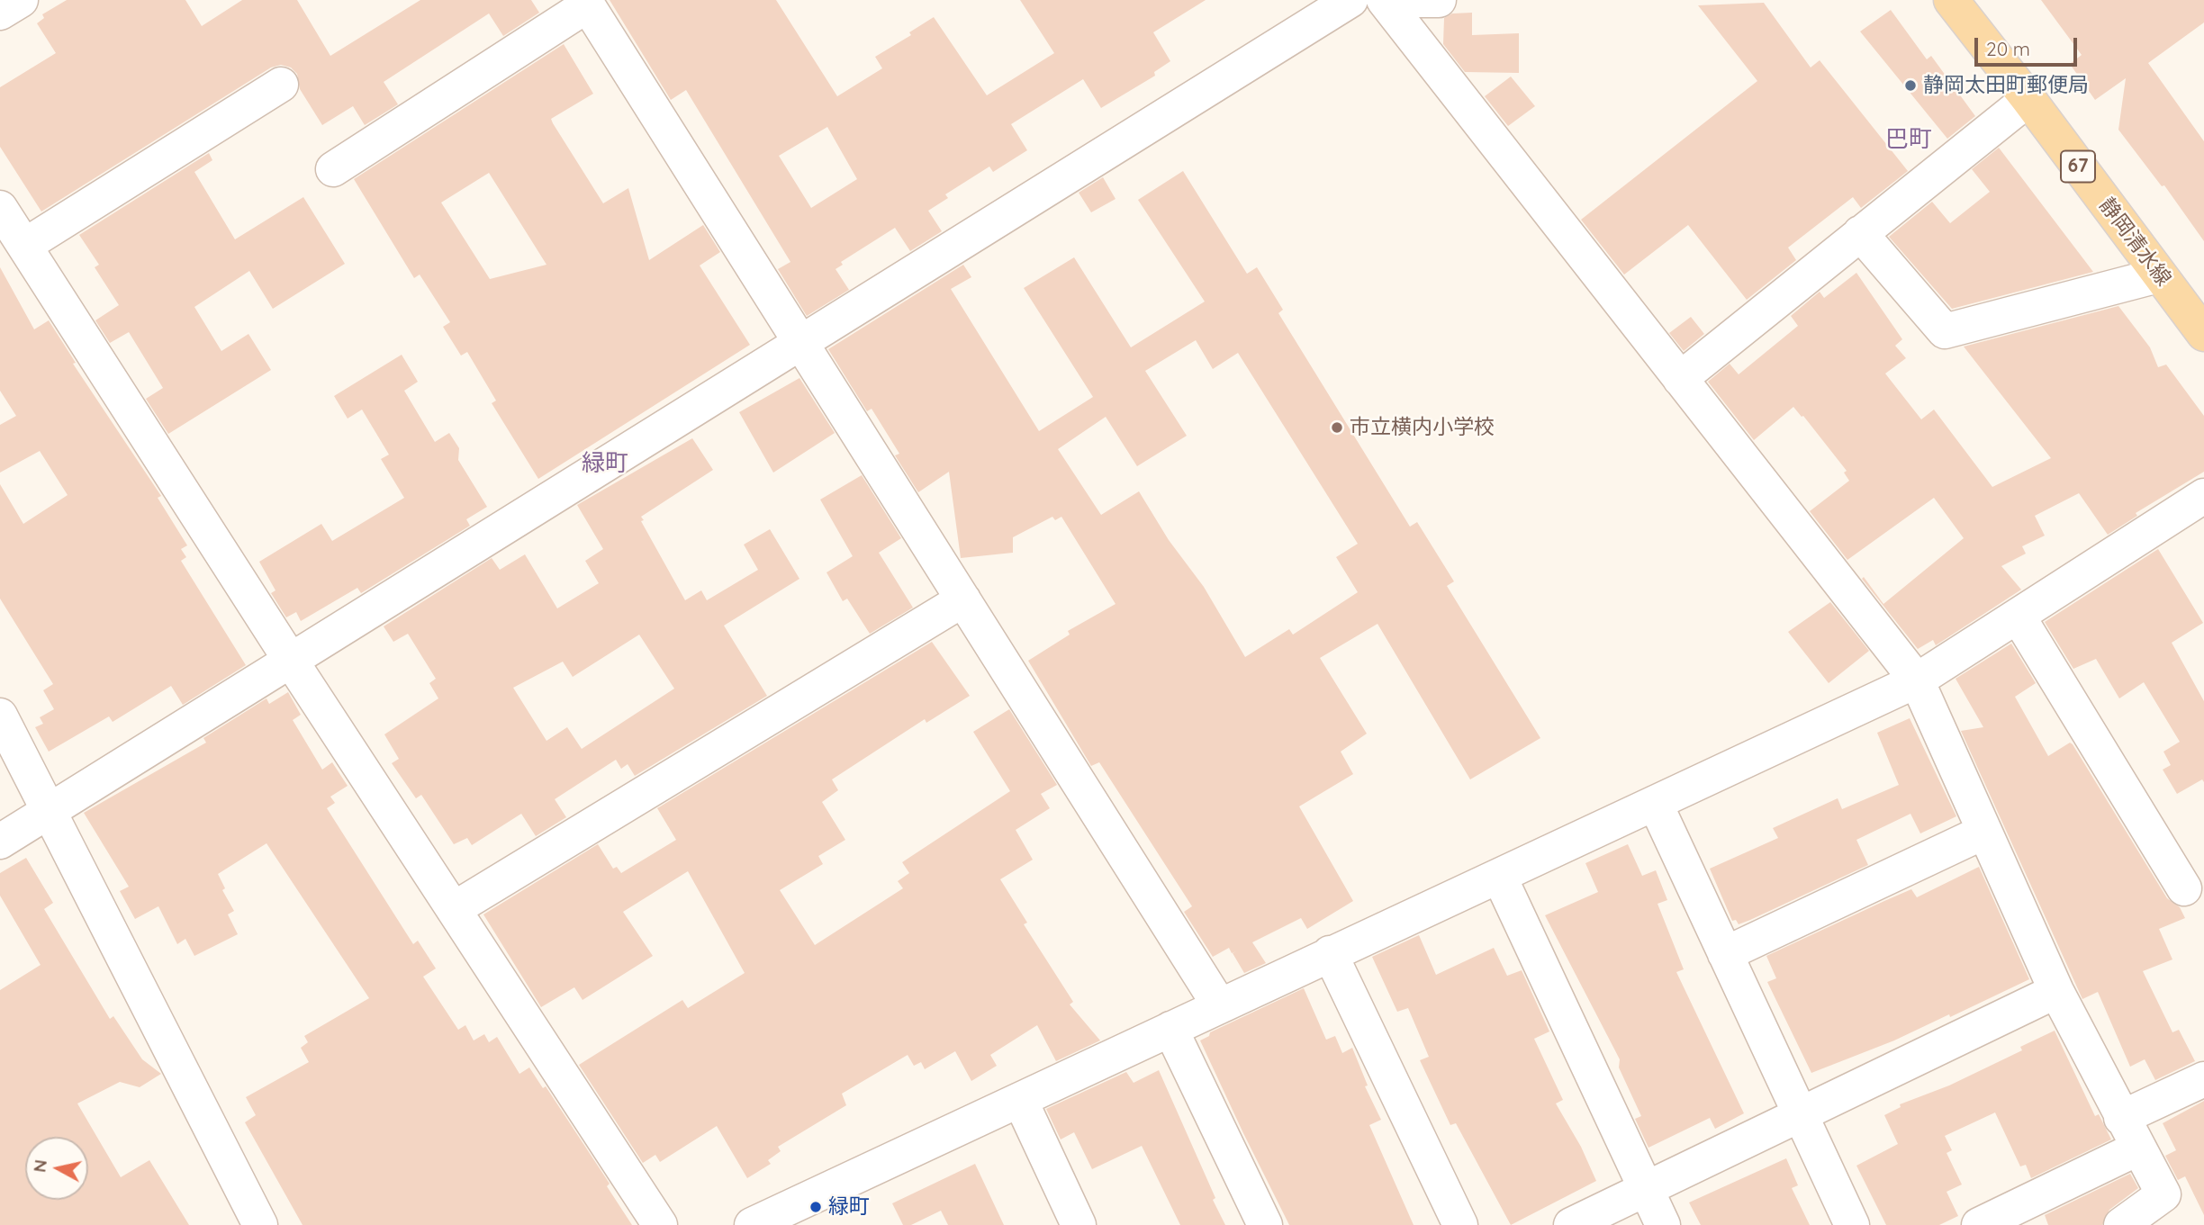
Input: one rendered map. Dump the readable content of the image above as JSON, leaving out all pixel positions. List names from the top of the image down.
{
  "streets": {
    "main road": ["67", "静岡清水線"]
  },
  "districts": ["巴町", "緑町"],
  "places": ["静岡太田町郵便局", "市立横内小学校", "緑町"],
  "scale_bar": "20 m",
  "north": "left"
}
